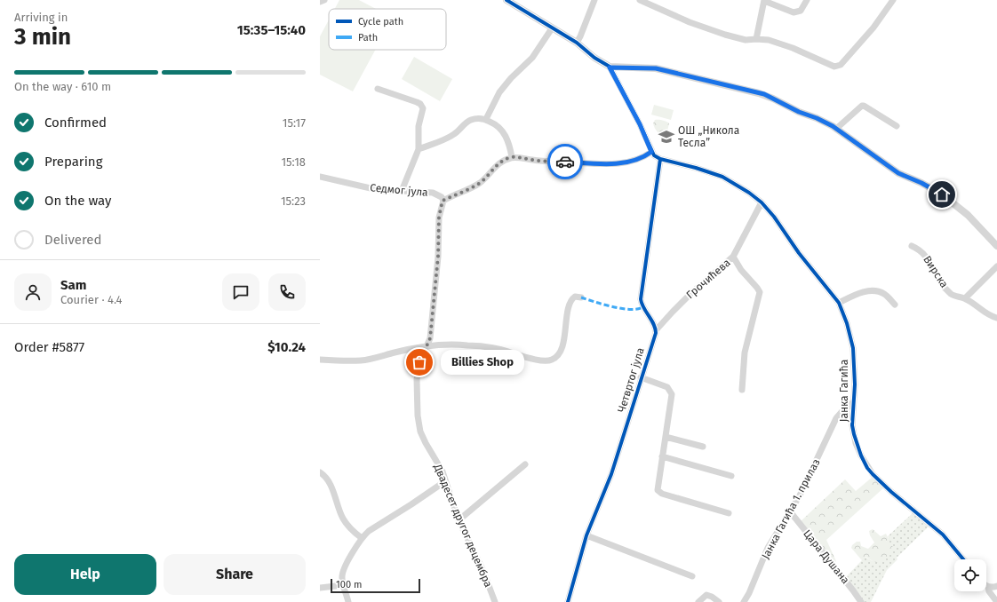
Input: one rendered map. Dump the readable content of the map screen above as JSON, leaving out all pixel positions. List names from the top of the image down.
{
  "streets": {
    "street": [
      "Седмог јула",
      "Вирска",
      "Грочићева",
      "Четвртог јула",
      "Јанка Гагића",
      "Јанка Гагића 1. прилаз",
      "Двадесет другог децембра",
      "Цара Душана"
    ]
  },
  "crossings": [
    ["Седмог јула", "Двадесет другог децембра"],
    ["Грочићева", "Четвртог јула"],
    ["Грочићева", "Јанка Гагића"],
    ["Јанка Гагића", "Јанка Гагића 1. прилаз"],
    ["Јанка Гагића 1. прилаз", "Цара Душана"]
  ],
  "places": {
    "school or university": ["ОШ „Никола Тесла”"],
    "other": ["Billies Shop"]
  },
  "legend": ["Cycle path", "Path"],
  "scale_bar": "100 m",
  "page": {
    "heading": ["3 min", "Arriving in", "15:35–15:40"],
    "panel": [
      "Sam",
      "Courier · 4.4",
      "Order #5877",
      "$10.24"
    ],
    "bar": "On the way · 610 m",
    "list": [
      ["Confirmed", "15:17"],
      ["Preparing", "15:18"],
      ["On the way", "15:23"],
      "Delivered"
    ],
    "bubble": "Billies Shop",
    "buttons": ["Help", "Share"],
    "scale": "100 m"
  }
}
